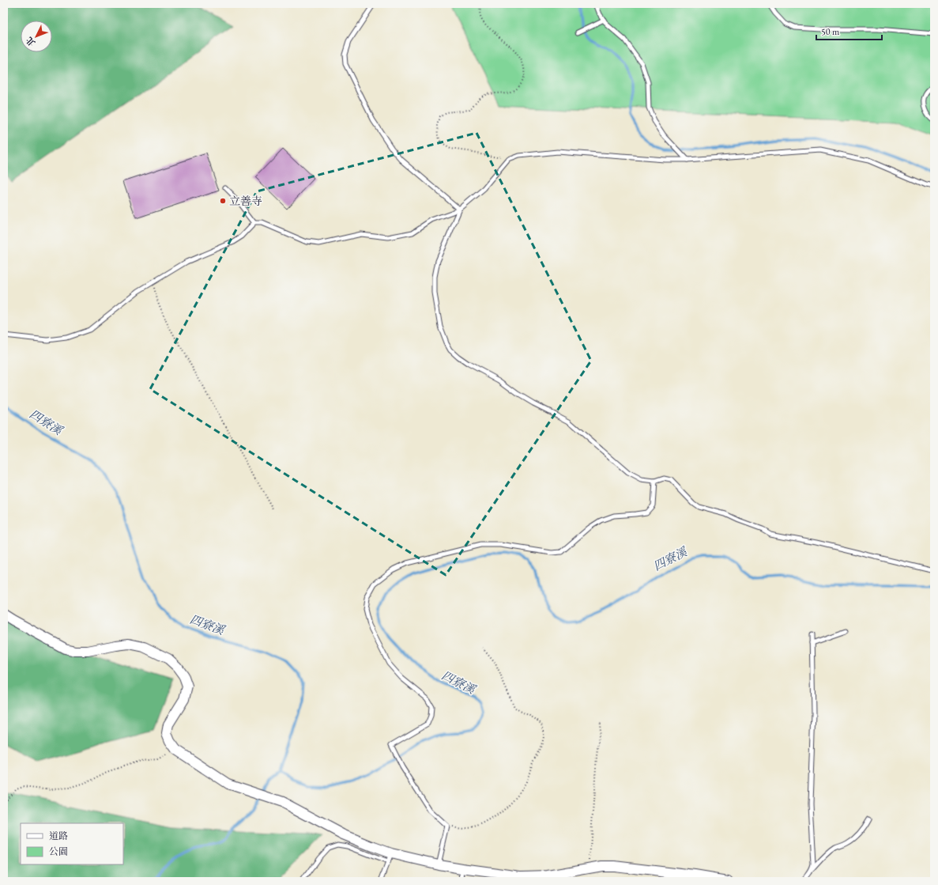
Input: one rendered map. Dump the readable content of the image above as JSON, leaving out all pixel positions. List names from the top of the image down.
{
  "water": ["四寮溪"],
  "places": ["立善寺"],
  "legend": ["道路", "公園"],
  "scale_bar": "50 m",
  "north": "bottom left"
}
